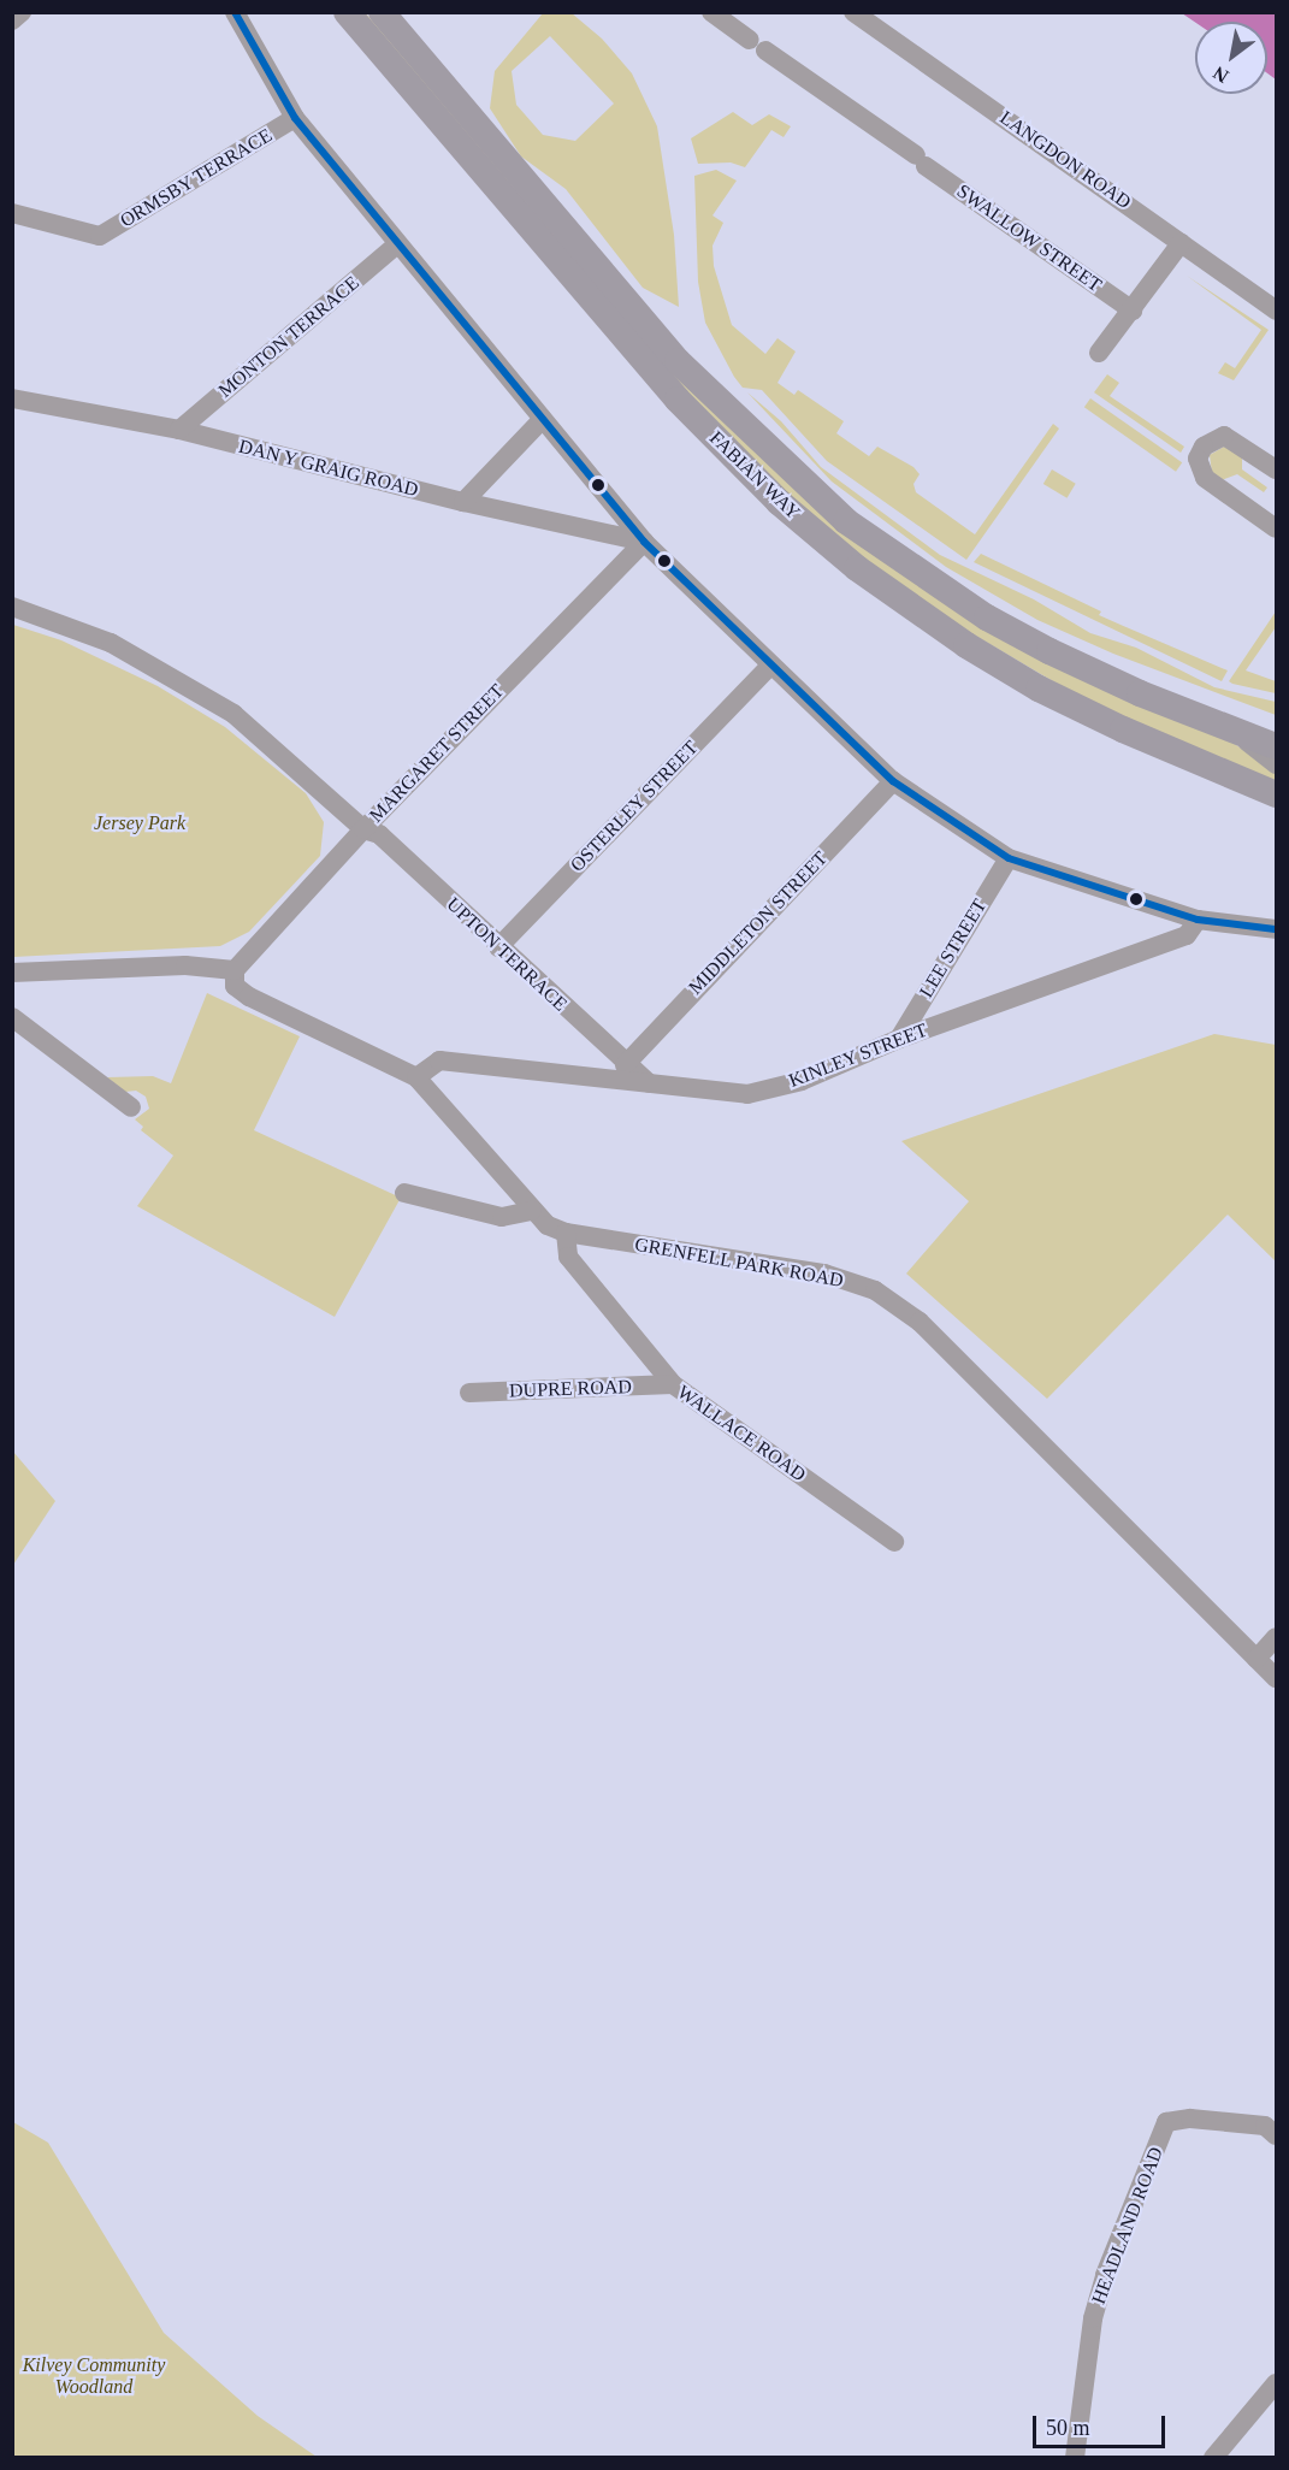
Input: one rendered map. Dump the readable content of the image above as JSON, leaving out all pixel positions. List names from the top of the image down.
{
  "streets": {
    "highway": ["FABIAN WAY"],
    "street": [
      "LANGDON ROAD",
      "ORMSBY TERRACE",
      "SWALLOW STREET",
      "MONTON TERRACE",
      "DAN Y GRAIG ROAD",
      "MARGARET STREET",
      "OSTERLEY STREET",
      "MIDDLETON STREET",
      "LEE STREET",
      "UPTON TERRACE",
      "KINLEY STREET",
      "GRENFELL PARK ROAD",
      "DUPRE ROAD",
      "WALLACE ROAD",
      "HEADLAND ROAD"
    ]
  },
  "crossings": [
    ["MONTON TERRACE", "DAN Y GRAIG ROAD"],
    ["DAN Y GRAIG ROAD", "MARGARET STREET"],
    ["MARGARET STREET", "UPTON TERRACE"],
    ["MARGARET STREET", "GRENFELL PARK ROAD"],
    ["OSTERLEY STREET", "UPTON TERRACE"],
    ["MIDDLETON STREET", "UPTON TERRACE"],
    ["LEE STREET", "KINLEY STREET"],
    ["UPTON TERRACE", "KINLEY STREET"],
    ["KINLEY STREET", "GRENFELL PARK ROAD"],
    ["GRENFELL PARK ROAD", "WALLACE ROAD"],
    ["DUPRE ROAD", "WALLACE ROAD"]
  ],
  "parks": ["Jersey Park", "Kilvey Community Woodland"],
  "scale_bar": "50 m",
  "north": "bottom left"
}
